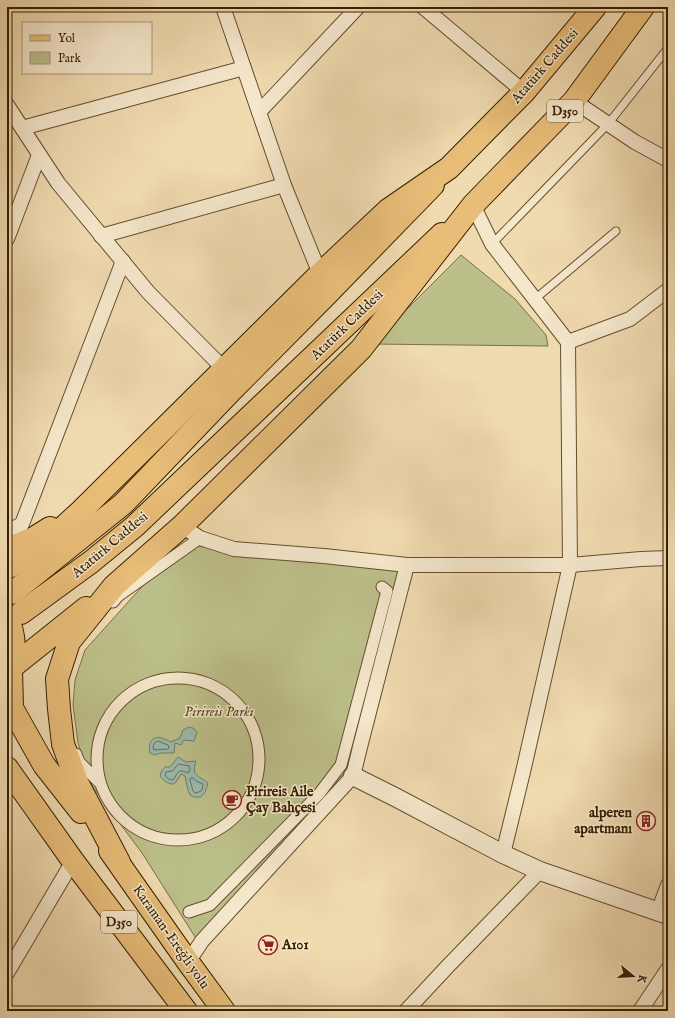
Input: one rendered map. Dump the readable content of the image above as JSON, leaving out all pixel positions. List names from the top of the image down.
{
  "streets": {
    "main road": ["Atatürk Caddesi", "D350", "Karaman-Ereğli yolu"]
  },
  "parks": ["Pirireis Parkı"],
  "places": {
    "cafe": ["Pirireis Aile Çay Bahçesi"],
    "building": ["alperen apartmanı"],
    "supermarket": ["A101"]
  },
  "legend": ["Yol", "Park"],
  "north": "right"
}
